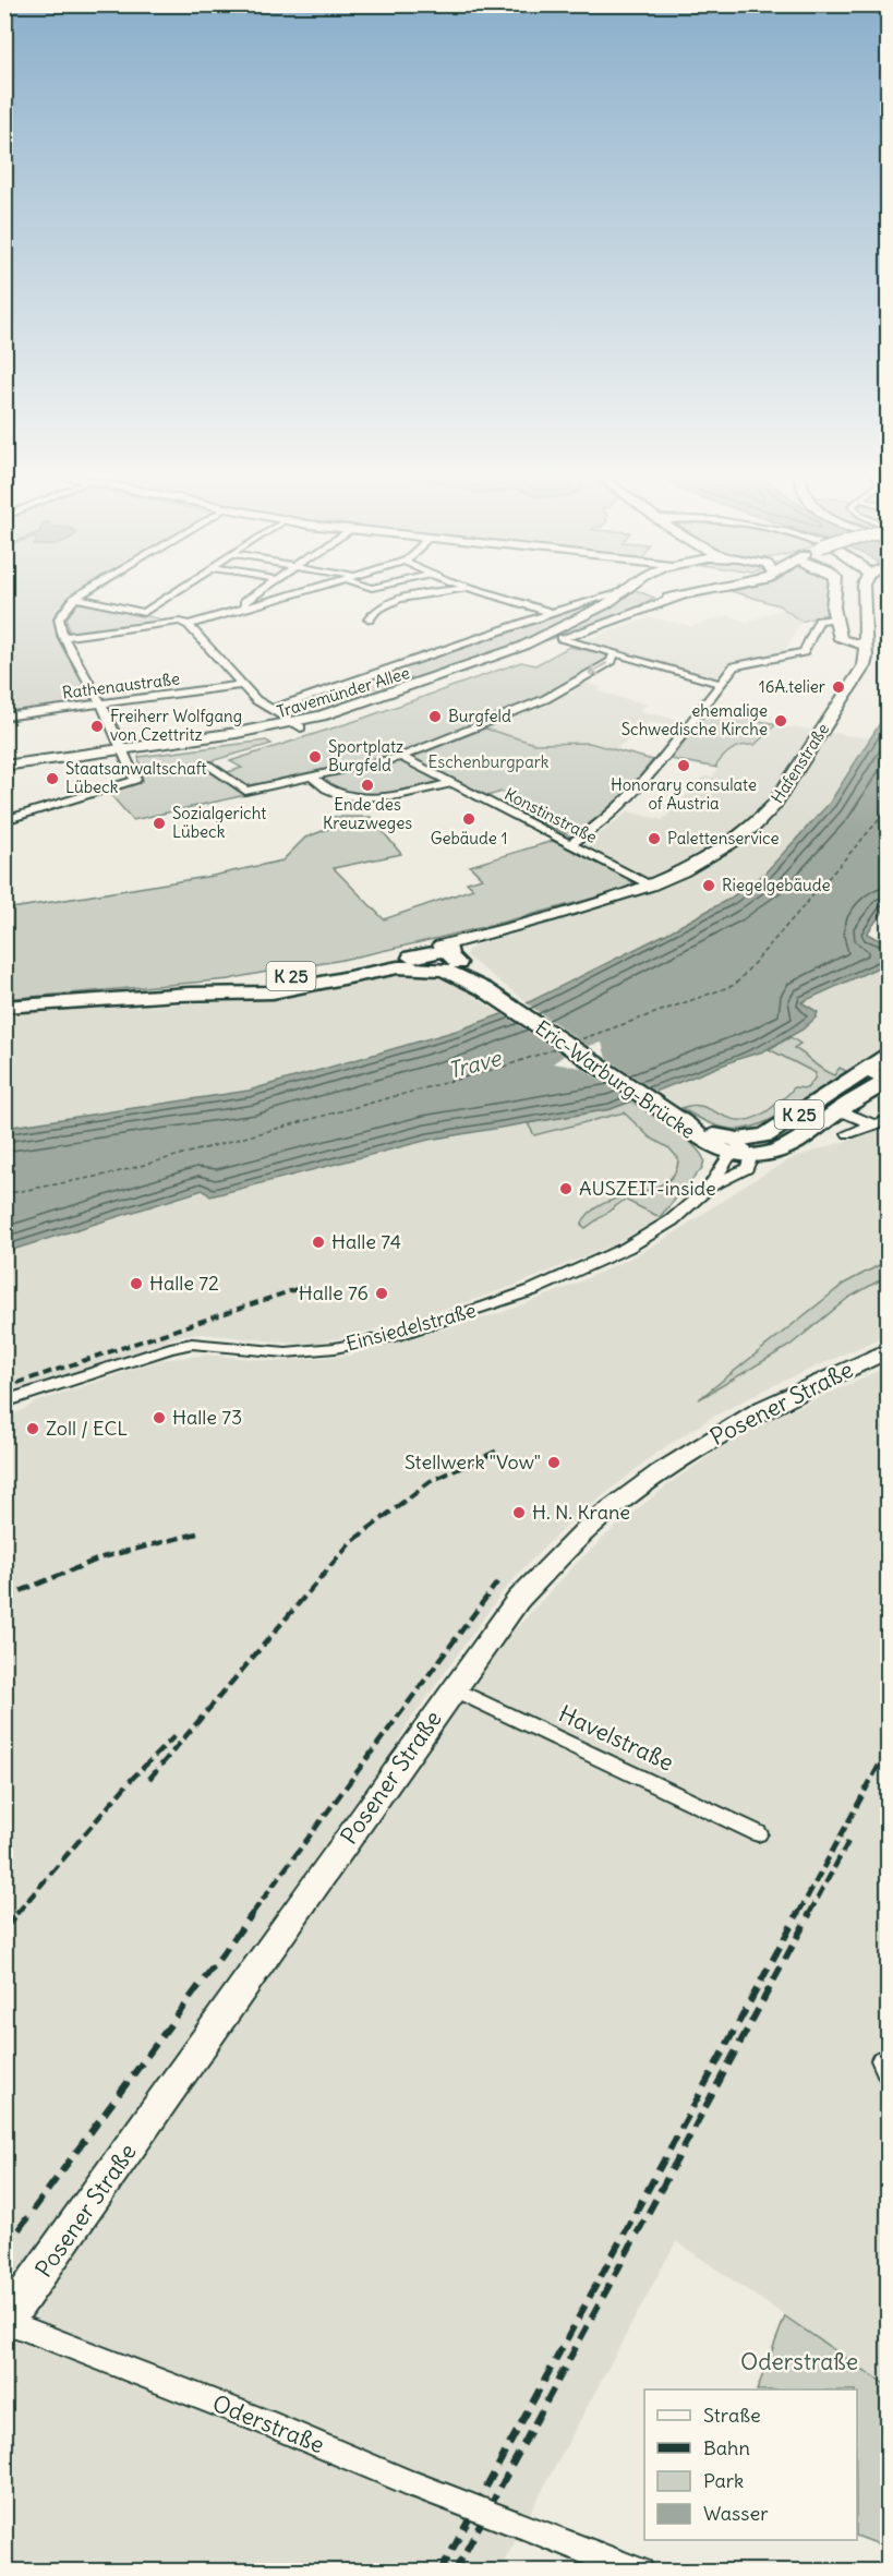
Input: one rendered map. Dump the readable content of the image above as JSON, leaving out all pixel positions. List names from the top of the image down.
{
  "streets": {
    "main road": [
      "Travemünder Allee",
      "Hafenstraße",
      "K 25",
      "Eric-Warburg-Brücke",
      "Einsiedelstraße",
      "Posener Straße"
    ],
    "street": [
      "Rathenaustraße",
      "Konstinstraße",
      "Havelstraße",
      "Oderstraße"
    ]
  },
  "crossings": [
    ["Hafenstraße", "Konstinstraße"],
    ["Hafenstraße", "K 25"],
    ["Hafenstraße", "Eric-Warburg-Brücke"],
    ["K 25", "Eric-Warburg-Brücke"],
    ["Eric-Warburg-Brücke", "Einsiedelstraße"],
    ["Posener Straße", "Havelstraße"],
    ["Posener Straße", "Oderstraße"]
  ],
  "water": ["Trave"],
  "parks": ["Eschenburgpark", "Oderstraße"],
  "places": [
    "16A.telier",
    "Burgfeld",
    "ehemalige Schwedische Kirche",
    "Freiherr Wolfgang von Czettritz",
    "Sportplatz Burgfeld",
    "Honorary consulate of Austria",
    "Staatsanwaltschaft Lübeck",
    "Ende des Kreuzweges",
    "Gebäude 1",
    "Sozialgericht Lübeck",
    "Palettenservice",
    "Riegelgebäude",
    "AUSZEIT-inside",
    "Halle 74",
    "Halle 72",
    "Halle 76",
    "Halle 73",
    "Zoll / ECL",
    "Stellwerk \"Vow\"",
    "H. N. Krane"
  ],
  "legend": [
    "Straße",
    "Bahn",
    "Park",
    "Wasser"
  ]
}
